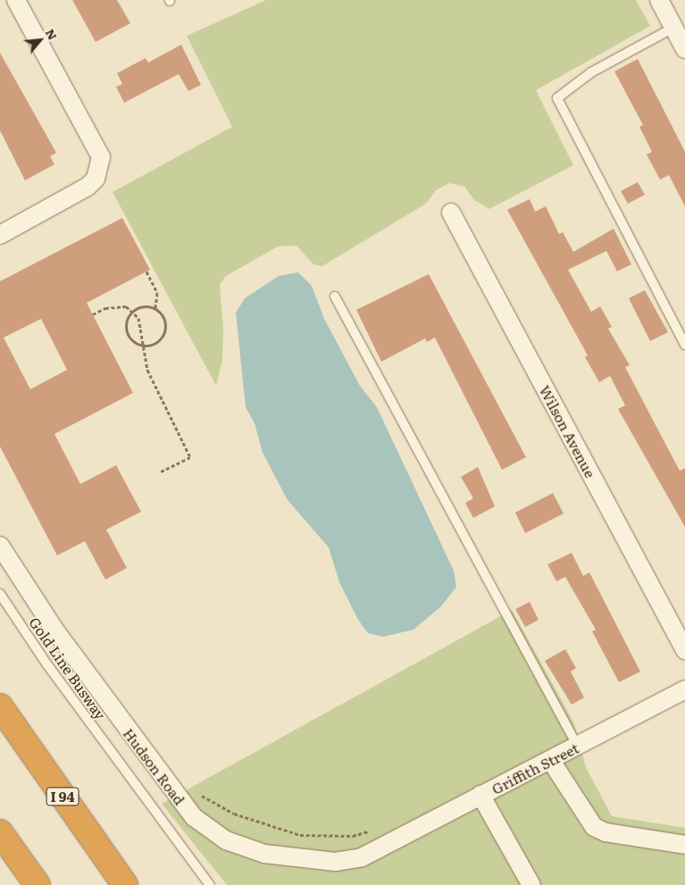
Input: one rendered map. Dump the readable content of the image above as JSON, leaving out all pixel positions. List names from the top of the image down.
{
  "streets": {
    "highway": ["I 94"],
    "street": ["Wilson Avenue", "Hudson Road", "Griffith Street"],
    "lane": ["Gold Line Busway"]
  },
  "crossings": [
    ["Hudson Road", "Griffith Street"]
  ],
  "north": "top right"
}
